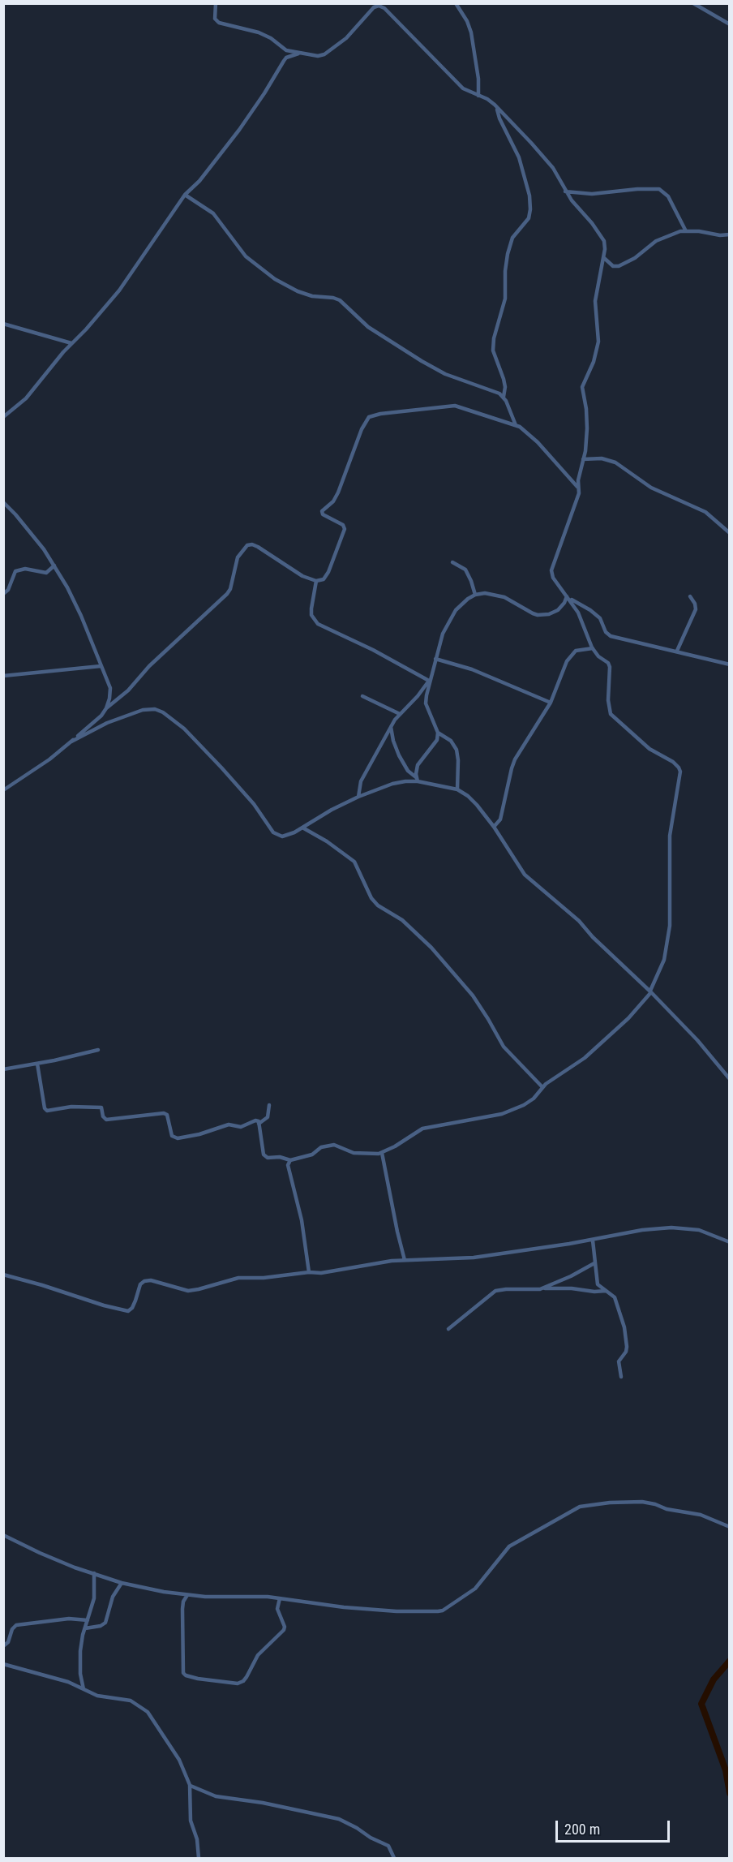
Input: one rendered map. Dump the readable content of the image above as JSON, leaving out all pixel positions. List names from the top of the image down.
{
  "scale_bar": "200 m"
}
